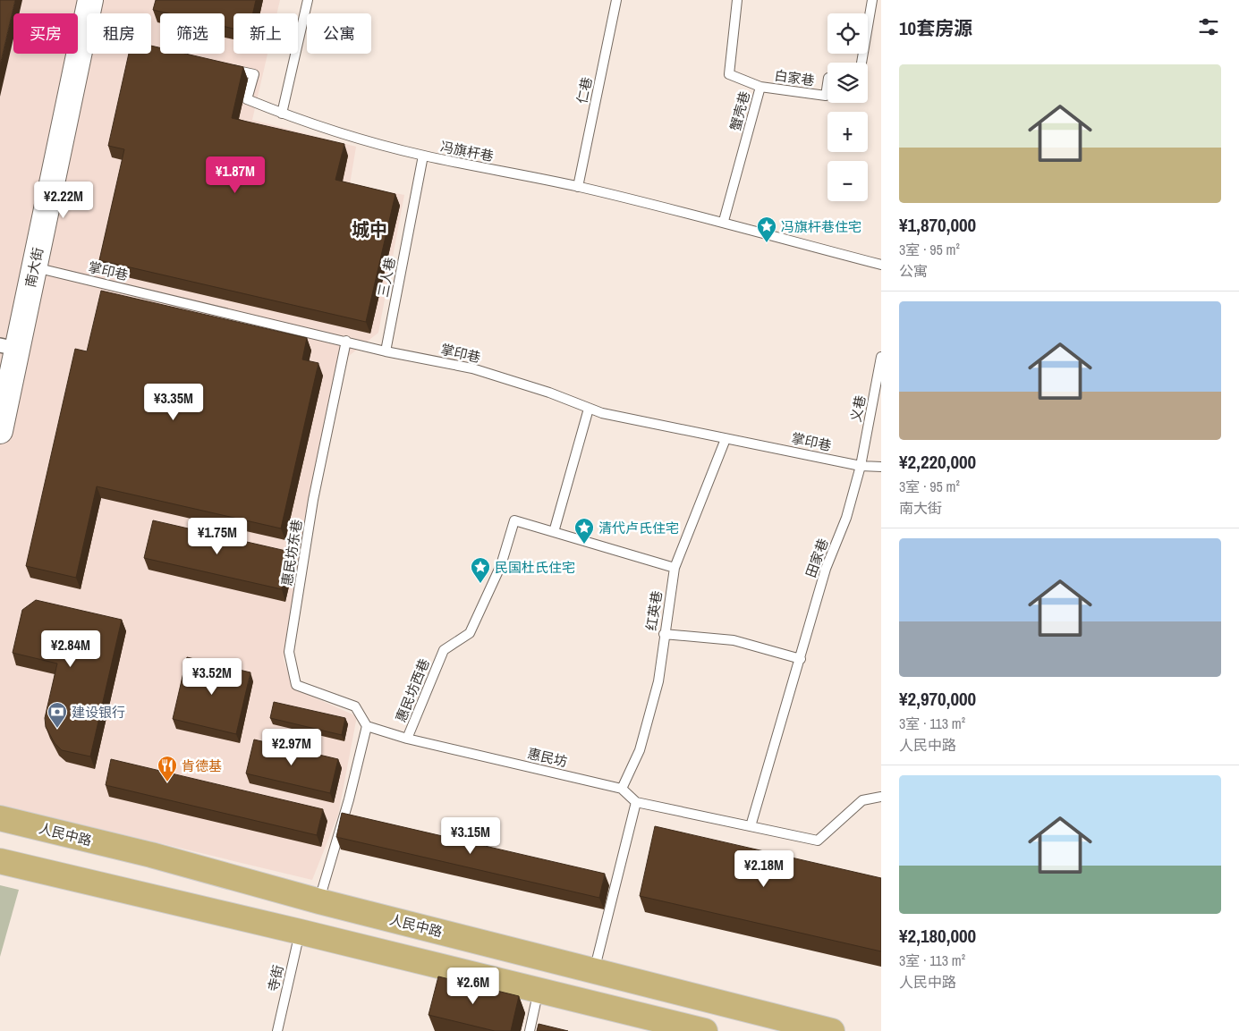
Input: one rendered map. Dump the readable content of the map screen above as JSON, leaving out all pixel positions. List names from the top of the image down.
{
  "streets": {
    "main road": ["南大街", "人民中路"],
    "lane": [
      "白家巷",
      "仁巷",
      "蟹壳巷",
      "冯旗杆巷",
      "掌印巷",
      "三人巷",
      "义巷",
      "惠民坊东巷",
      "田家巷",
      "红英巷",
      "惠民坊西巷",
      "惠民坊",
      "寺街"
    ]
  },
  "crossings": [
    ["白家巷", "蟹壳巷"],
    ["仁巷", "冯旗杆巷"],
    ["蟹壳巷", "冯旗杆巷"],
    ["冯旗杆巷", "三人巷"],
    ["南大街", "掌印巷"],
    ["掌印巷", "三人巷"],
    ["掌印巷", "义巷"],
    ["掌印巷", "惠民坊东巷"],
    ["掌印巷", "田家巷"],
    ["掌印巷", "红英巷"],
    ["义巷", "田家巷"],
    ["惠民坊东巷", "惠民坊"],
    ["红英巷", "惠民坊西巷"],
    ["红英巷", "惠民坊"],
    ["惠民坊西巷", "惠民坊"]
  ],
  "districts": ["城中"],
  "places": {
    "place": ["冯旗杆巷住宅", "清代卢氏住宅", "民国杜氏住宅"],
    "bank": ["建设银行"],
    "restaurant": ["肯德基"]
  },
  "page": {
    "heading": "10套房源",
    "map_buttons": ["+", "−"],
    "chip": [
      "买房",
      "租房",
      "筛选",
      "新上",
      "公寓"
    ],
    "list": [
      {
        "name": "¥1,870,000",
        "note": "3室 · 95 m² · 公寓"
      },
      {
        "name": "¥2,220,000",
        "note": "3室 · 95 m² · 南大街"
      },
      {
        "name": "¥2,970,000",
        "note": "3室 · 113 m² · 人民中路"
      },
      {
        "name": "¥2,180,000",
        "note": "3室 · 113 m² · 人民中路"
      }
    ],
    "price": [
      "¥1.87M",
      "¥2.22M",
      "¥3.35M",
      "¥1.75M",
      "¥2.84M",
      "¥3.52M",
      "¥2.97M",
      "¥3.15M",
      "¥2.18M",
      "¥2.6M"
    ]
  }
}
